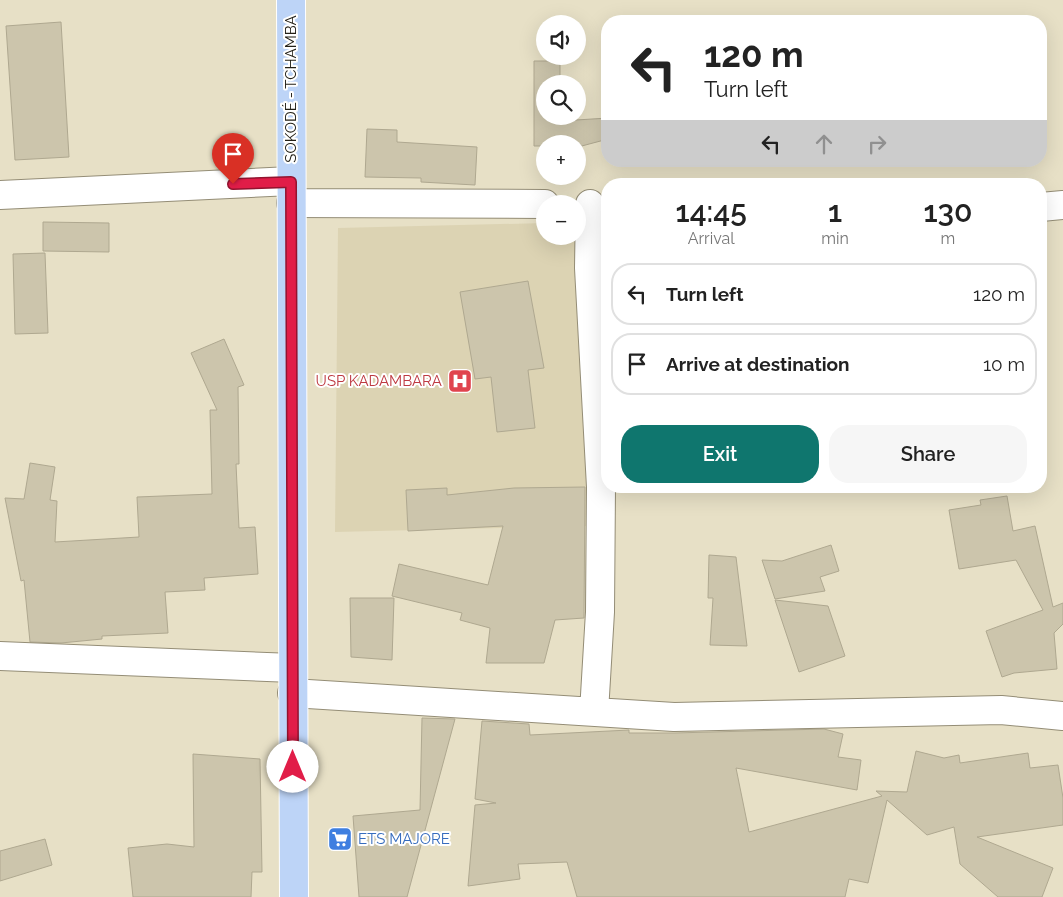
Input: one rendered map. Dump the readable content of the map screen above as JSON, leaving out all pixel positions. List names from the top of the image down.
{
  "streets": {
    "main road": ["SOKODÉ - TCHAMBA"]
  },
  "places": {
    "hospital": ["USP KADAMBARA"],
    "supermarket": ["ETS MAJORE"]
  },
  "page": {
    "map_buttons": ["+", "−"],
    "turn": ["120 m", "Turn left"],
    "eta": [
      "14:45",
      "Arrival",
      "1",
      "min",
      "130",
      "m"
    ],
    "list": [
      {
        "name": "Turn left",
        "value": "120 m"
      },
      {
        "name": "Arrive at destination",
        "value": "10 m"
      }
    ],
    "buttons": ["Exit", "Share"]
  }
}
